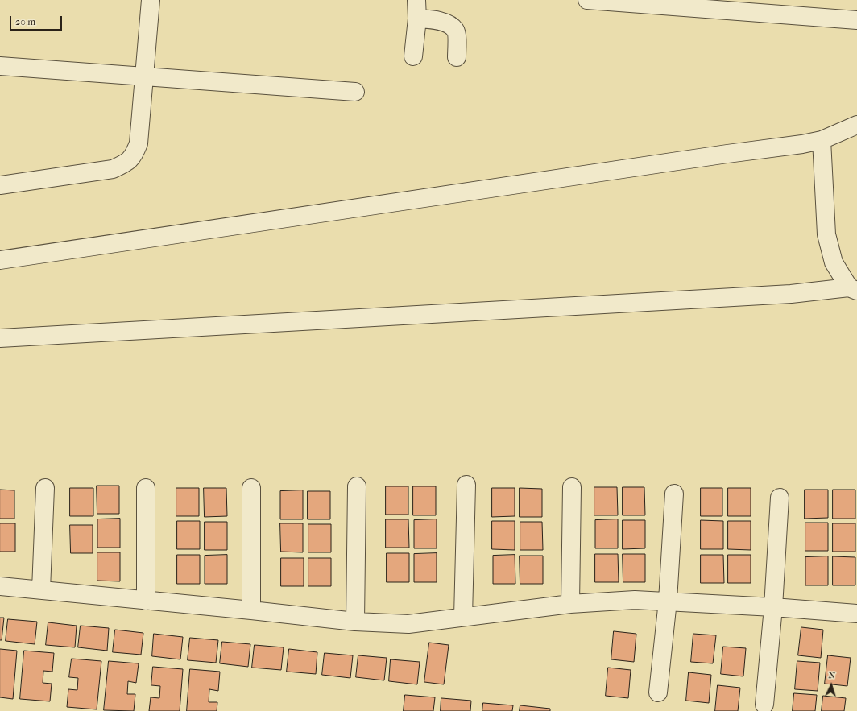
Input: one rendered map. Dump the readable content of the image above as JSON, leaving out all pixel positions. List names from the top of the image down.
{
  "scale_bar": "20 m",
  "north": "top"
}
